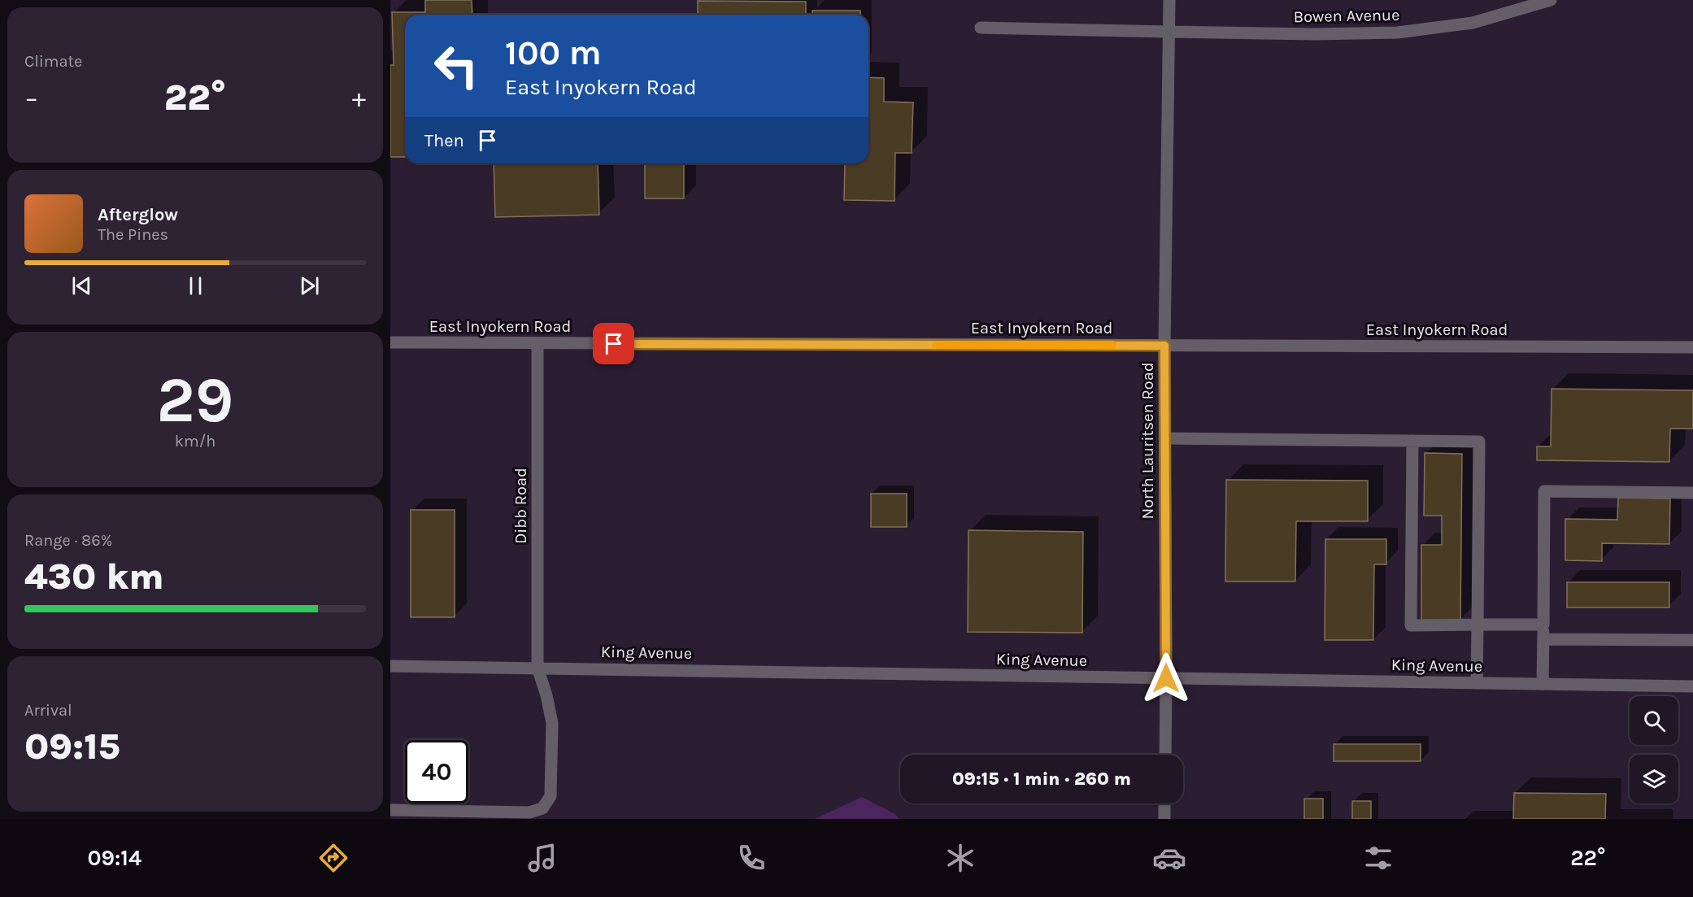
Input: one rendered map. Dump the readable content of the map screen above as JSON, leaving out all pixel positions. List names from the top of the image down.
{
  "streets": {
    "street": [
      "Bowen Avenue",
      "East Inyokern Road",
      "North Lauritsen Road",
      "Dibb Road",
      "King Avenue"
    ]
  },
  "crossings": [
    ["Bowen Avenue", "North Lauritsen Road"],
    ["East Inyokern Road", "North Lauritsen Road"],
    ["East Inyokern Road", "Dibb Road"],
    ["North Lauritsen Road", "King Avenue"],
    ["Dibb Road", "King Avenue"]
  ],
  "page": {
    "tile": [
      "Climate",
      ["29", "km/h"],
      ["Range · 86%", "430 km"],
      ["Arrival", "09:15"]
    ],
    "turn": ["100 m", "East Inyokern Road"],
    "heat": ["−", "22°", "+"],
    "then": "Then",
    "song": ["Afterglow", "The Pines"],
    "limit": "40",
    "trip": "09:15 · 1 min · 260 m",
    "tabs": ["09:14", "22°"]
  }
}
